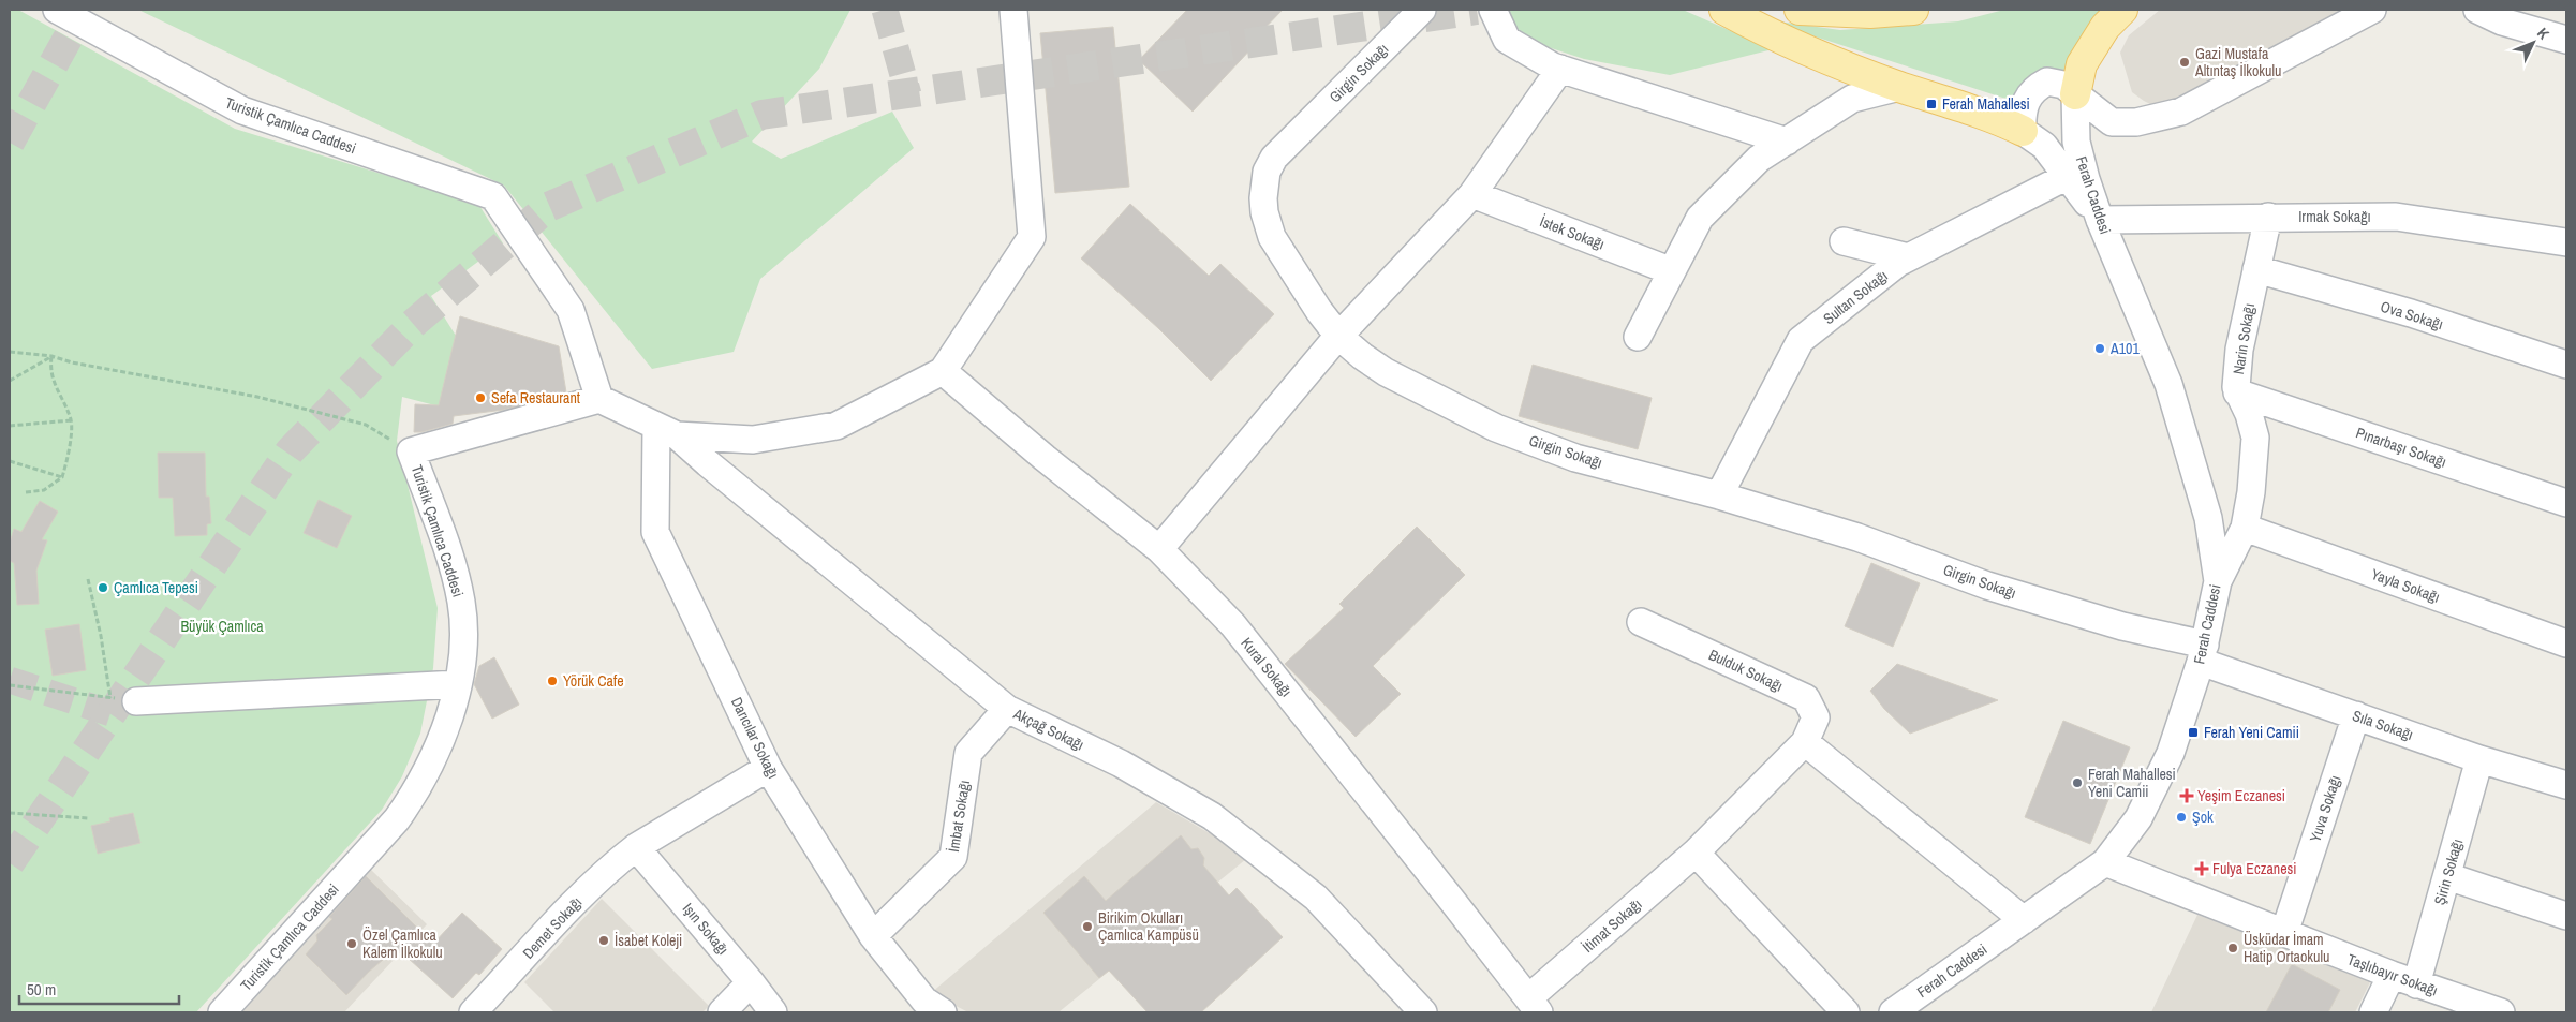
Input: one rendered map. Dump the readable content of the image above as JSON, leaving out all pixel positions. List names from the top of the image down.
{
  "streets": {
    "street": [
      "Girgin Sokağı",
      "Turistik Çamlıca Caddesi",
      "Ferah Caddesi",
      "Irmak Sokağı",
      "İstek Sokağı",
      "Sultan Sokağı",
      "Ova Sokağı",
      "Narin Sokağı",
      "Pınarbaşı Sokağı",
      "Yayla Sokağı",
      "Kural Sokağı",
      "Bulduk Sokağı",
      "Sıla Sokağı",
      "Akçağ Sokağı",
      "Darıcılar Sokağı",
      "Yuva Sokağı",
      "İmbat Sokağı",
      "Şirin Sokağı",
      "İtimat Sokağı",
      "Demet Sokağı",
      "Işın Sokağı",
      "Taşlıbayır Sokağı"
    ]
  },
  "crossings": [
    ["Girgin Sokağı", "Ferah Caddesi"],
    ["Girgin Sokağı", "Sultan Sokağı"],
    ["Girgin Sokağı", "Sıla Sokağı"],
    ["Ferah Caddesi", "Irmak Sokağı"],
    ["Ferah Caddesi", "Narin Sokağı"],
    ["Ferah Caddesi", "Sıla Sokağı"],
    ["Ferah Caddesi", "Taşlıbayır Sokağı"],
    ["Irmak Sokağı", "Narin Sokağı"],
    ["Ova Sokağı", "Narin Sokağı"],
    ["Narin Sokağı", "Pınarbaşı Sokağı"],
    ["Narin Sokağı", "Yayla Sokağı"],
    ["Kural Sokağı", "İtimat Sokağı"],
    ["Bulduk Sokağı", "İtimat Sokağı"],
    ["Sıla Sokağı", "Yuva Sokağı"],
    ["Sıla Sokağı", "Şirin Sokağı"],
    ["Akçağ Sokağı", "Darıcılar Sokağı"],
    ["Akçağ Sokağı", "İmbat Sokağı"],
    ["Darıcılar Sokağı", "İmbat Sokağı"],
    ["Darıcılar Sokağı", "Demet Sokağı"],
    ["Yuva Sokağı", "Taşlıbayır Sokağı"],
    ["Şirin Sokağı", "Taşlıbayır Sokağı"],
    ["Demet Sokağı", "Işın Sokağı"]
  ],
  "parks": ["Büyük Çamlıca"],
  "places": {
    "other": [
      "Gazi Mustafa Altıntaş İlkokulu",
      "A101",
      "Sefa Restaurant",
      "Çamlıca Tepesi",
      "Yörük Cafe",
      "Ferah Mahallesi Yeni Camii",
      "Şok",
      "Birikim Okulları Çamlıca Kampüsü",
      "İsabet Koleji",
      "Özel Çamlıca Kalem İlkokulu",
      "Üsküdar İmam Hatip Ortaokulu"
    ],
    "transit": ["Ferah Mahallesi", "Ferah Yeni Camii"],
    "health": ["Yeşim Eczanesi", "Fulya Eczanesi"]
  },
  "scale_bar": "50 m",
  "north": "top right"
}
